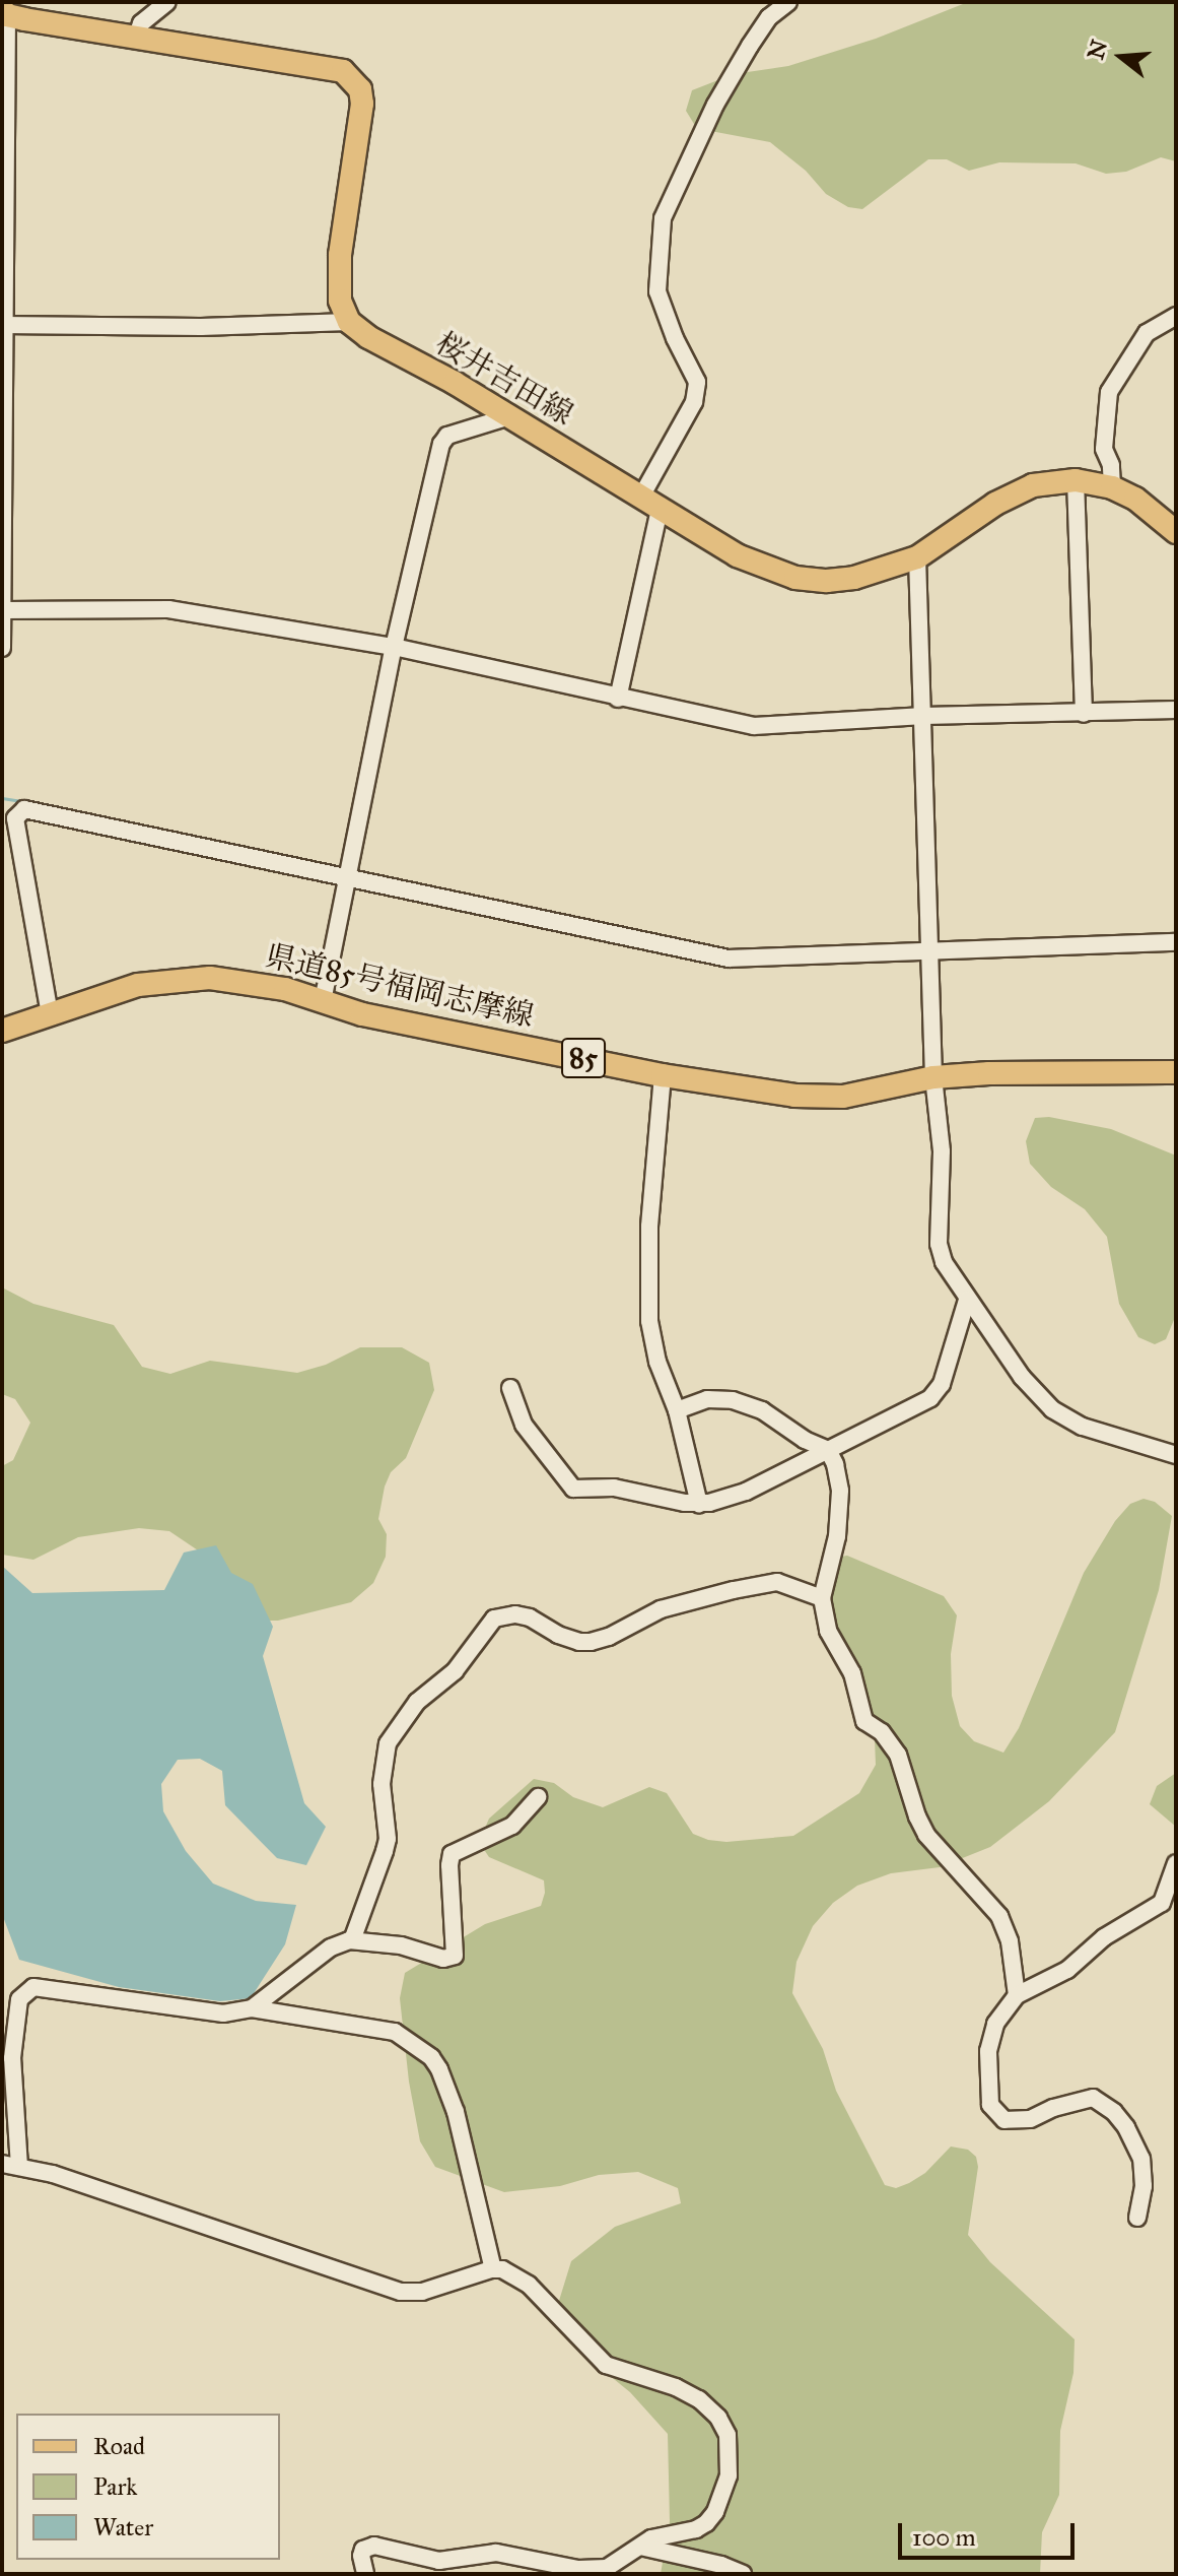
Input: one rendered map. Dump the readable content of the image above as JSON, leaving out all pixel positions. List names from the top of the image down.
{
  "streets": {
    "main road": ["桜井吉田線", "県道85号福岡志摩線", "85"]
  },
  "legend": ["Road", "Park", "Water"],
  "scale_bar": "100 m",
  "north": "left"
}
